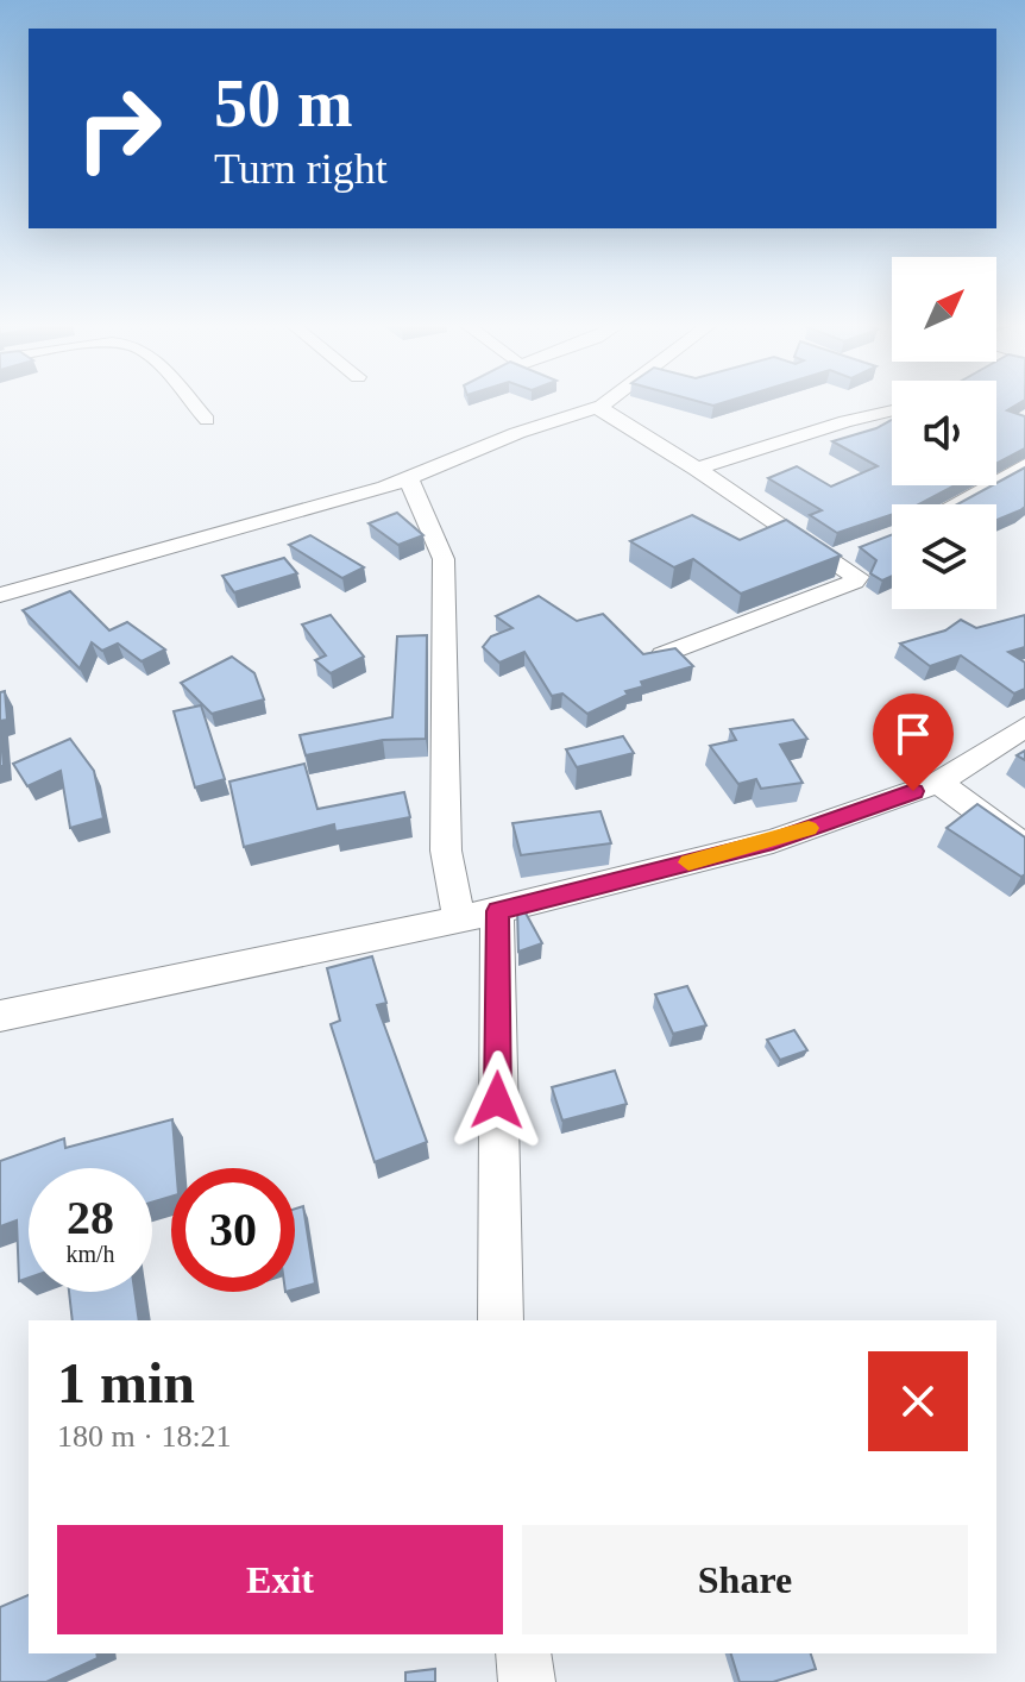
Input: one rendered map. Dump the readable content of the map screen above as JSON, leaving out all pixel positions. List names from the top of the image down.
{
  "north": "top right",
  "page": {
    "turn": ["50 m", "Turn right"],
    "speed": "28 km/h",
    "limit": "30",
    "heading": ["1 min", "180 m · 18:21"],
    "buttons": ["Exit", "Share"]
  }
}
